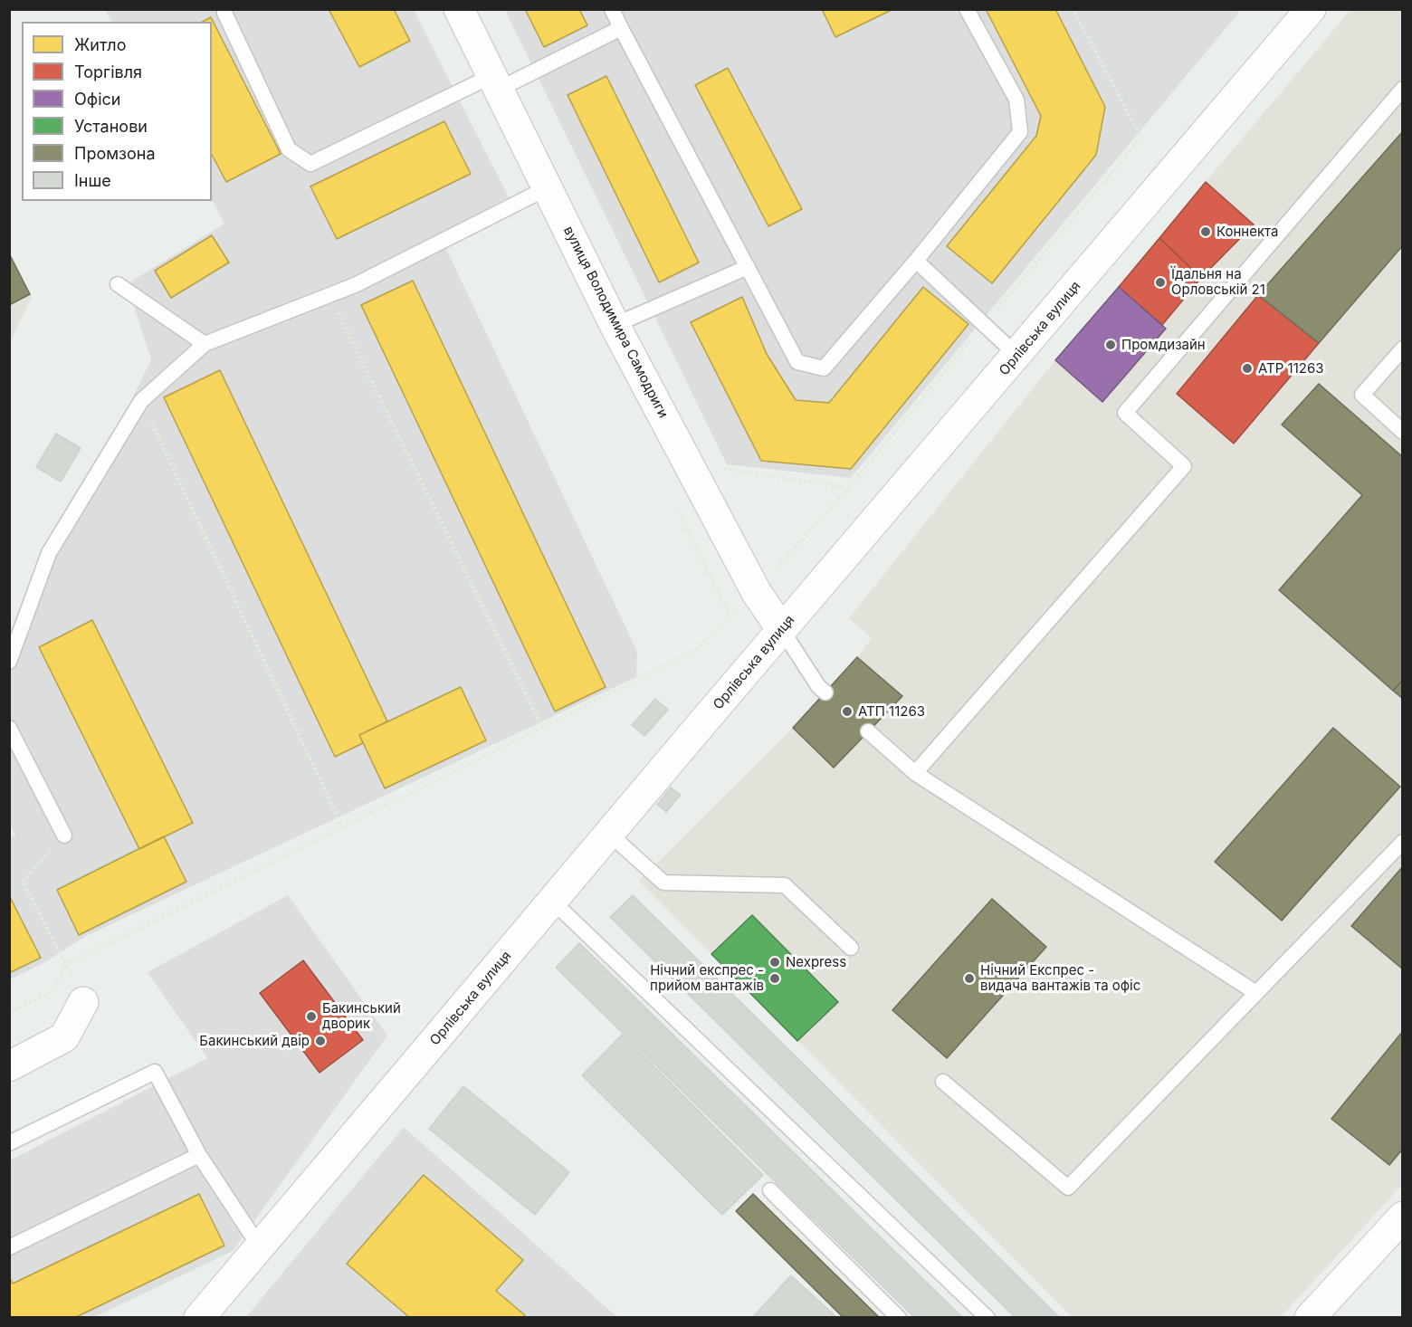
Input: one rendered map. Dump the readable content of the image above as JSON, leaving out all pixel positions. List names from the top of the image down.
{
  "streets": {
    "street": ["вулиця Володимира Самодриги", "Орлівська вулиця"]
  },
  "crossings": [
    ["вулиця Володимира Самодриги", "Орлівська вулиця"]
  ],
  "places": [
    "Коннекта",
    "Їдальня на Орловській 21",
    "Промдизайн",
    "ATP 11263",
    "АТП 11263",
    "Nexpress",
    "Нічний експрес - прийом вантажів",
    "Нічний Експрес - видача вантажів та офіс",
    "Бакинський дворик",
    "Бакинський двір"
  ],
  "legend": [
    "Житло",
    "Торгівля",
    "Офіси",
    "Установи",
    "Промзона",
    "Інше"
  ]
}
